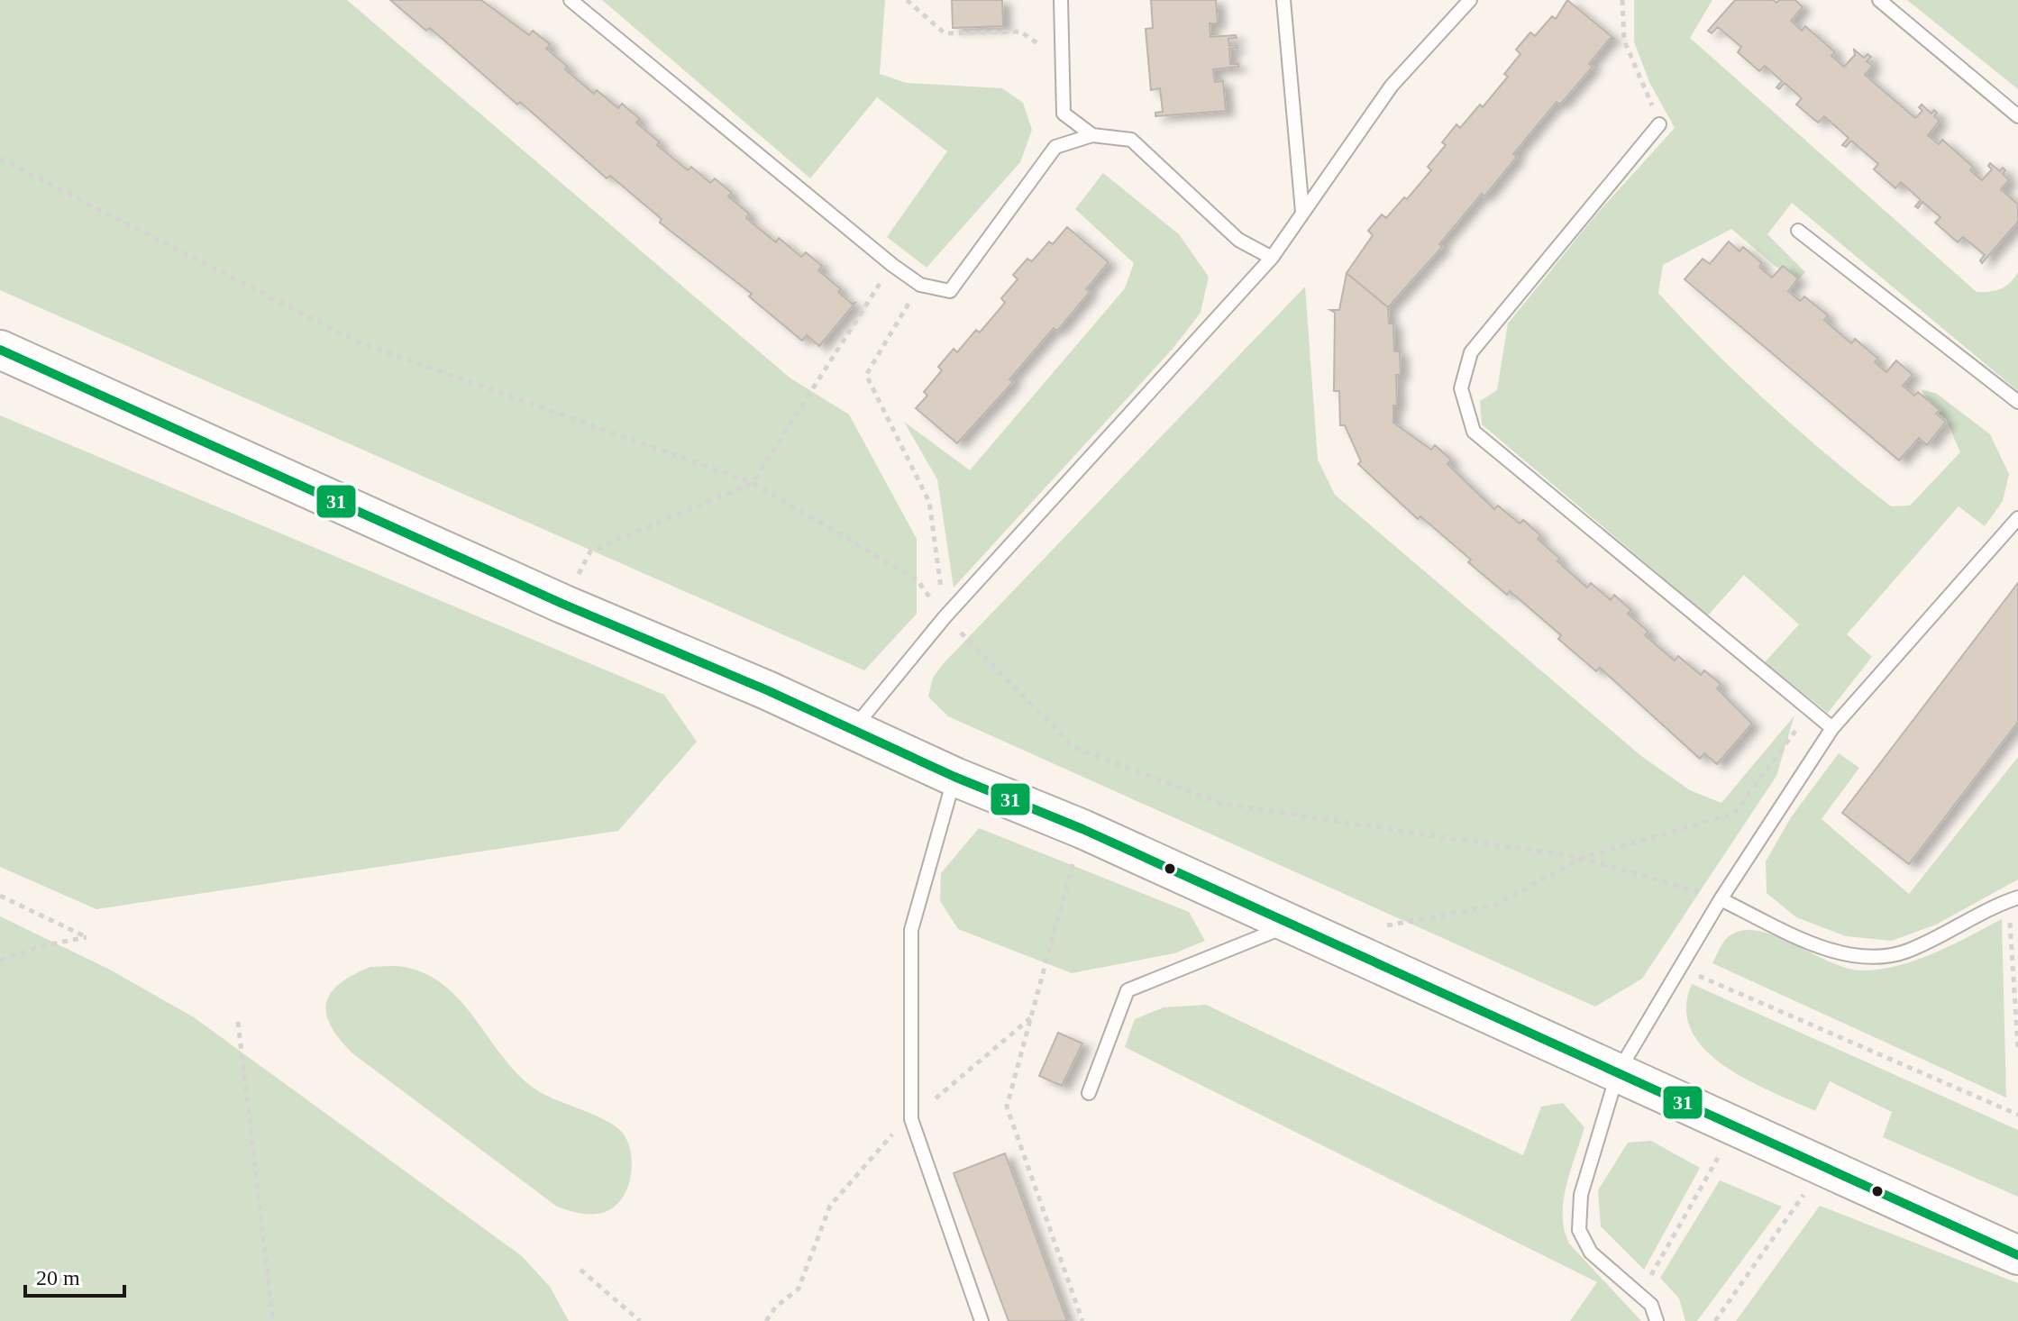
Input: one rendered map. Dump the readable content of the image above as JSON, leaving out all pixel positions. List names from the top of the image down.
{
  "lines": ["transit line 31"],
  "scale_bar": "20 m"
}
